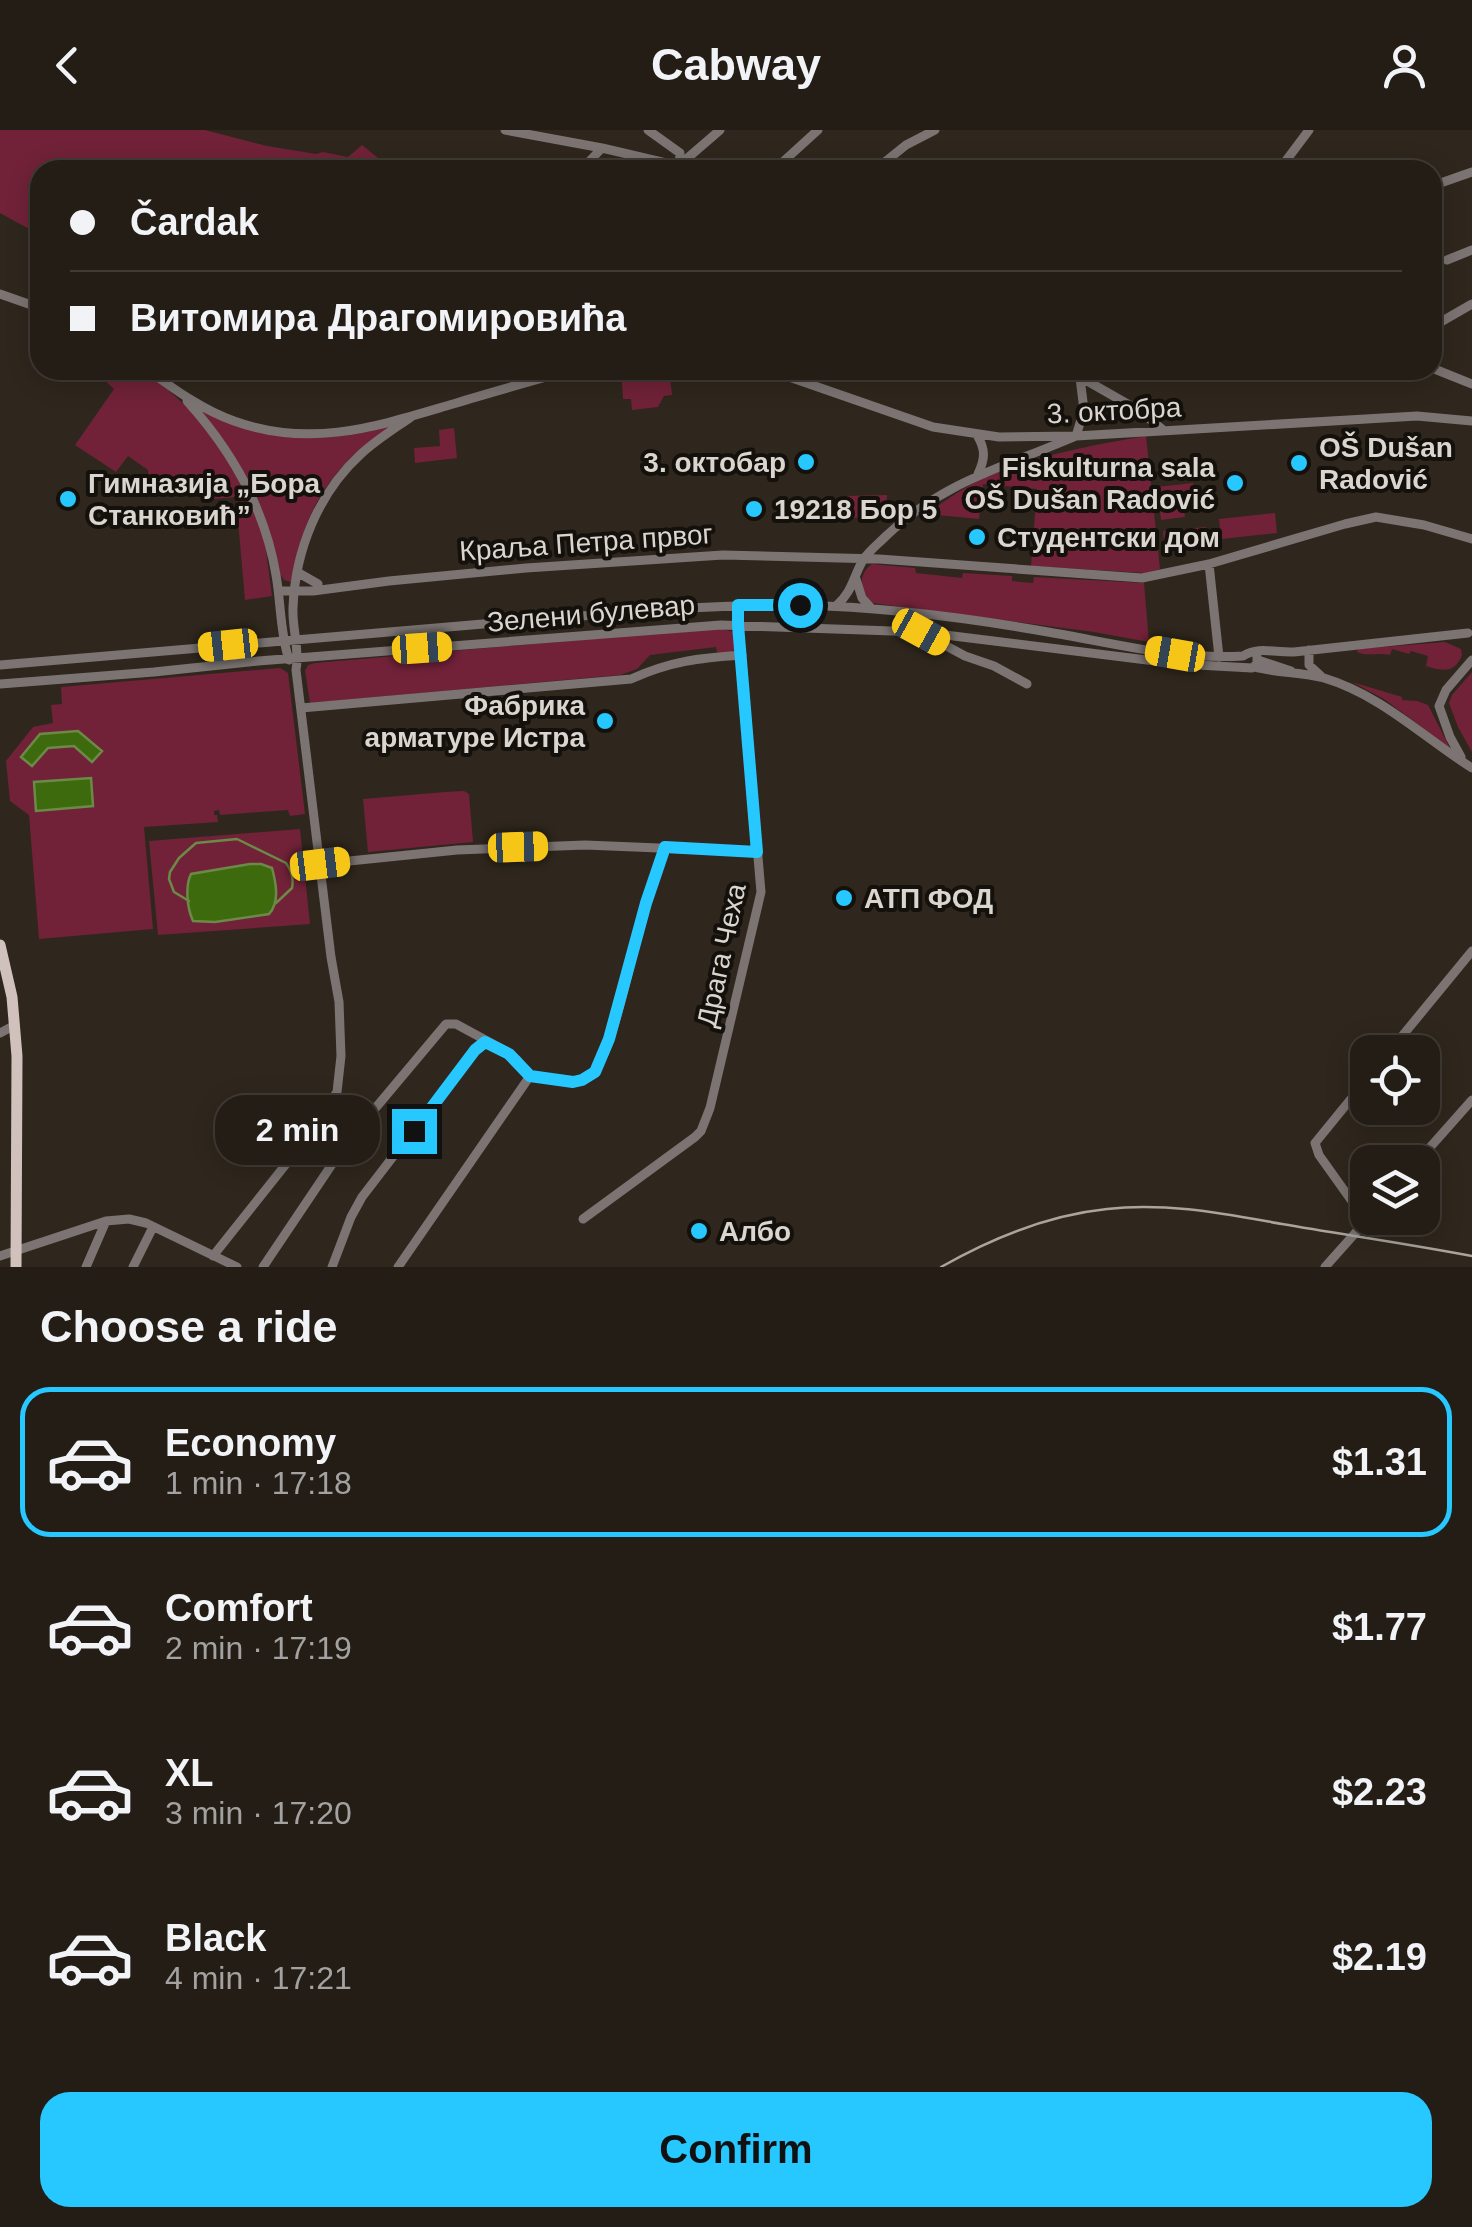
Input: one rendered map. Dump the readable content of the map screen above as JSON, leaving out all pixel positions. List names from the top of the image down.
{
  "streets": {
    "street": [
      "3. октобра",
      "Краља Петра првог",
      "Зелени булевар",
      "Драга Чеха"
    ]
  },
  "crossings": [
    ["Зелени булевар", "Драга Чеха"]
  ],
  "places": [
    "3. октобар",
    "OŠ Dušan Radović",
    "Fiskulturna sala OŠ Dušan Radović",
    "Гимназија „Бора Станковић”",
    "19218 Бор 5",
    "Студентски дом",
    "Фабрика арматуре Истра",
    "АТП ФОД",
    "Албо"
  ],
  "page": {
    "header": "Cabway",
    "banner": ["Čardak", "Витомира Драгомировића"],
    "bubble": "2 min",
    "heading": "Choose a ride",
    "list": [
      {
        "name": "Economy",
        "note": "1 min · 17:18",
        "value": "$1.31"
      },
      {
        "name": "Comfort",
        "note": "2 min · 17:19",
        "value": "$1.77"
      },
      {
        "name": "XL",
        "note": "3 min · 17:20",
        "value": "$2.23"
      },
      {
        "name": "Black",
        "note": "4 min · 17:21",
        "value": "$2.19"
      }
    ],
    "buttons": "Confirm"
  }
}
